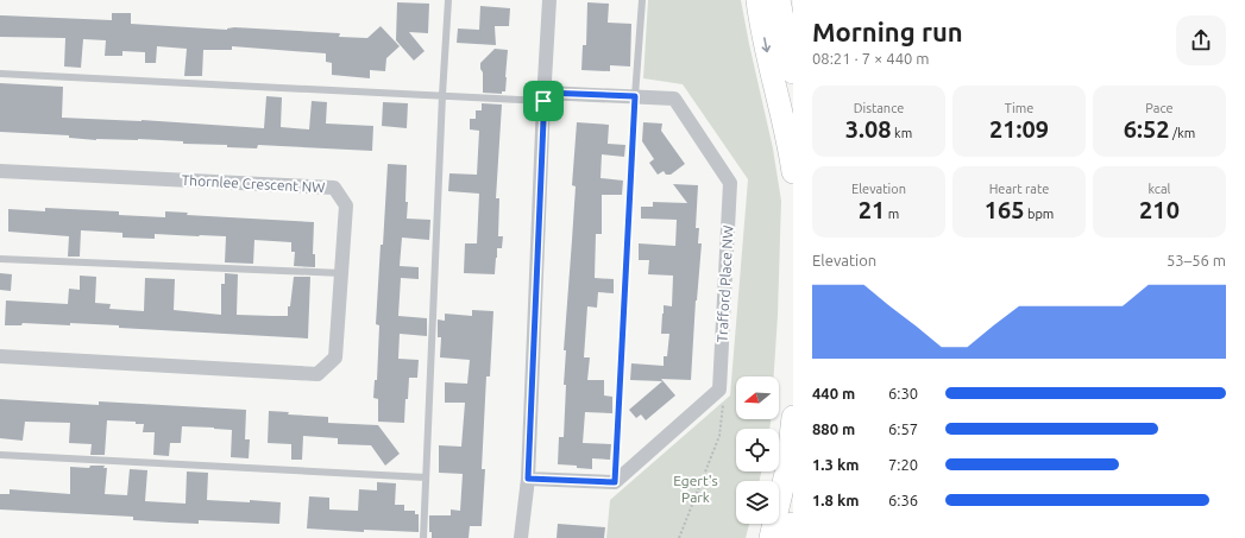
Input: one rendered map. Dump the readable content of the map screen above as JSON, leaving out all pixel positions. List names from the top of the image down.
{
  "streets": {
    "street": ["Thornlee Crescent NW", "Trafford Place NW"]
  },
  "parks": ["Egert's Park"],
  "north": "left",
  "page": {
    "heading": ["Morning run", "08:21 · 7 × 440 m"],
    "stats": [
      ["Distance", "3.08 km"],
      ["Time", "21:09"],
      ["Pace", "6:52 /km"],
      ["Elevation", "21 m"],
      ["Heart rate", "165 bpm"],
      ["kcal", "210"]
    ],
    "chart": ["Elevation", "53–56 m"],
    "list": [
      {
        "name": "440 m",
        "note": "6:30"
      },
      {
        "name": "880 m",
        "note": "6:57"
      },
      {
        "name": "1.3 km",
        "note": "7:20"
      },
      {
        "name": "1.8 km",
        "note": "6:36"
      }
    ]
  }
}
